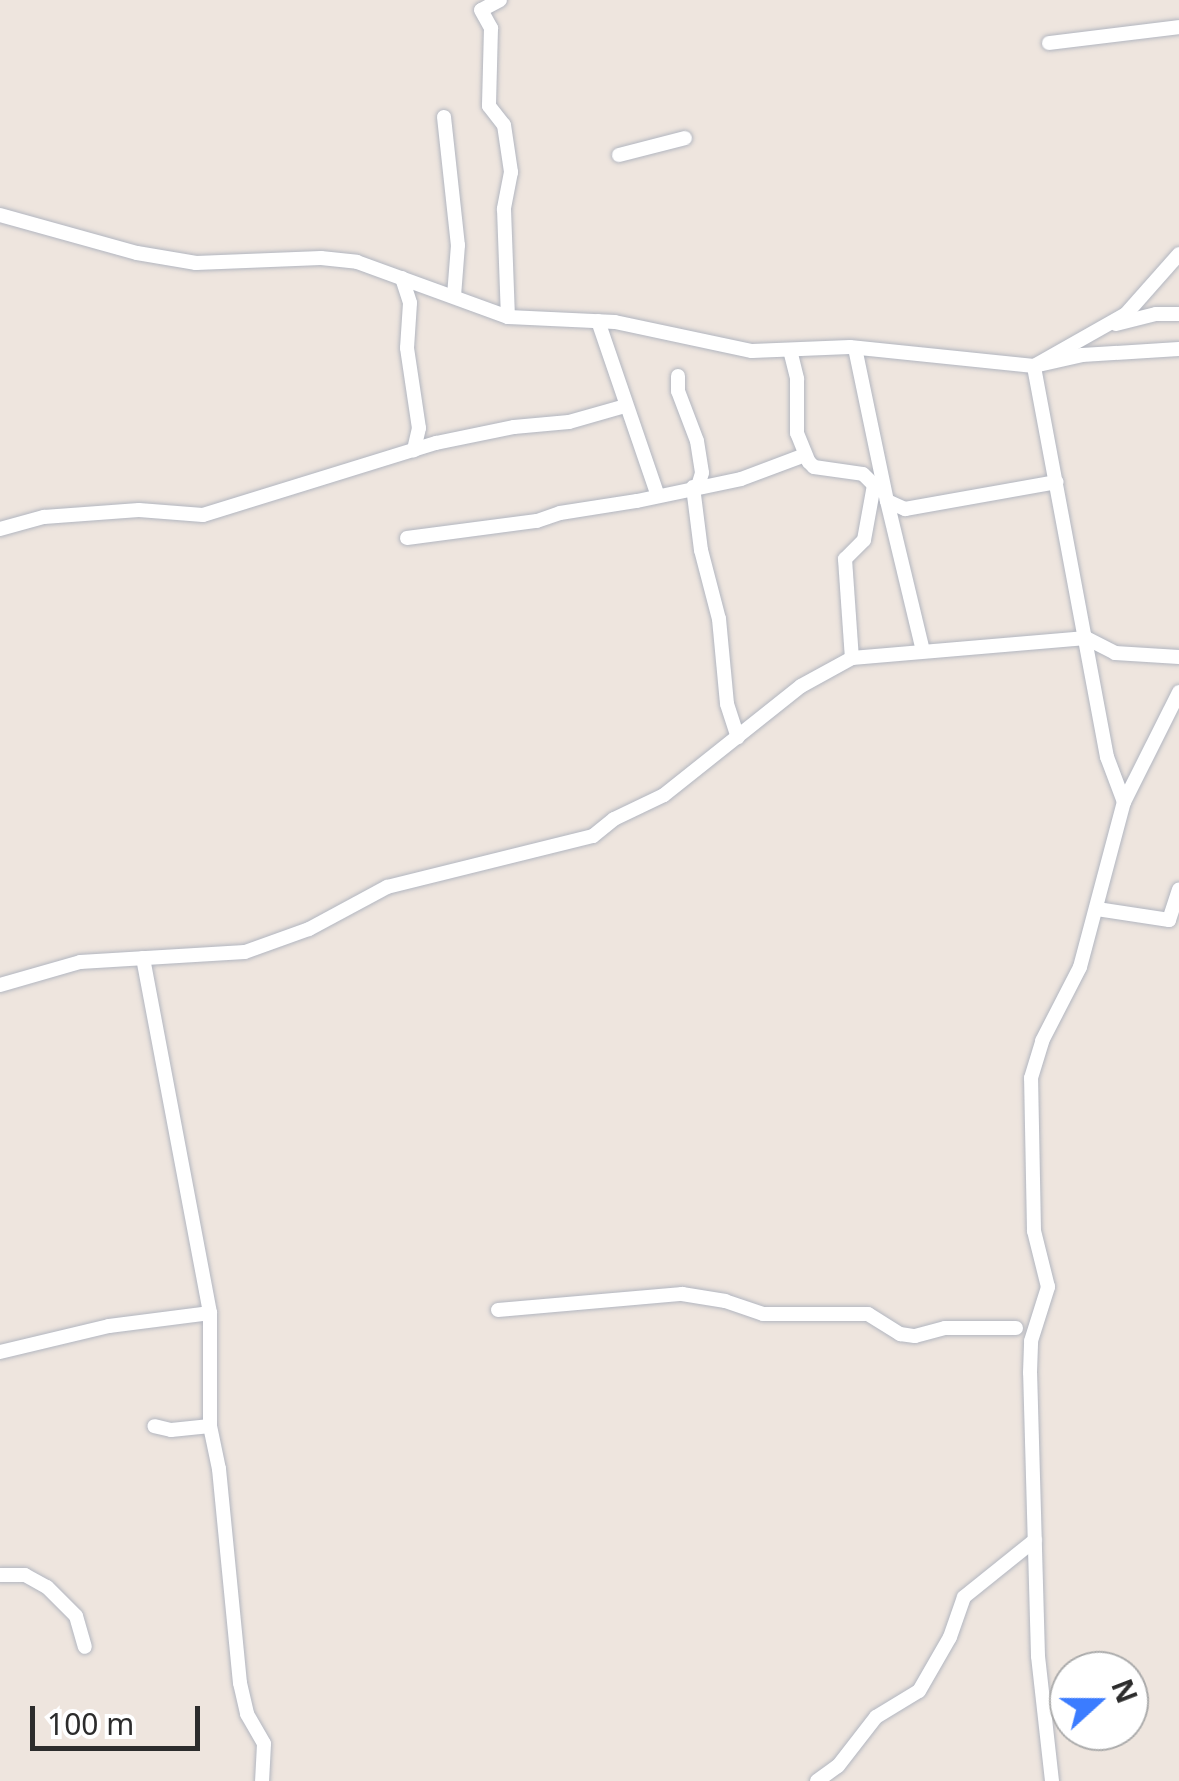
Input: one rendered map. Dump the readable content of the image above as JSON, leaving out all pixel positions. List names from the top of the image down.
{
  "scale_bar": "100 m",
  "north": "right"
}
